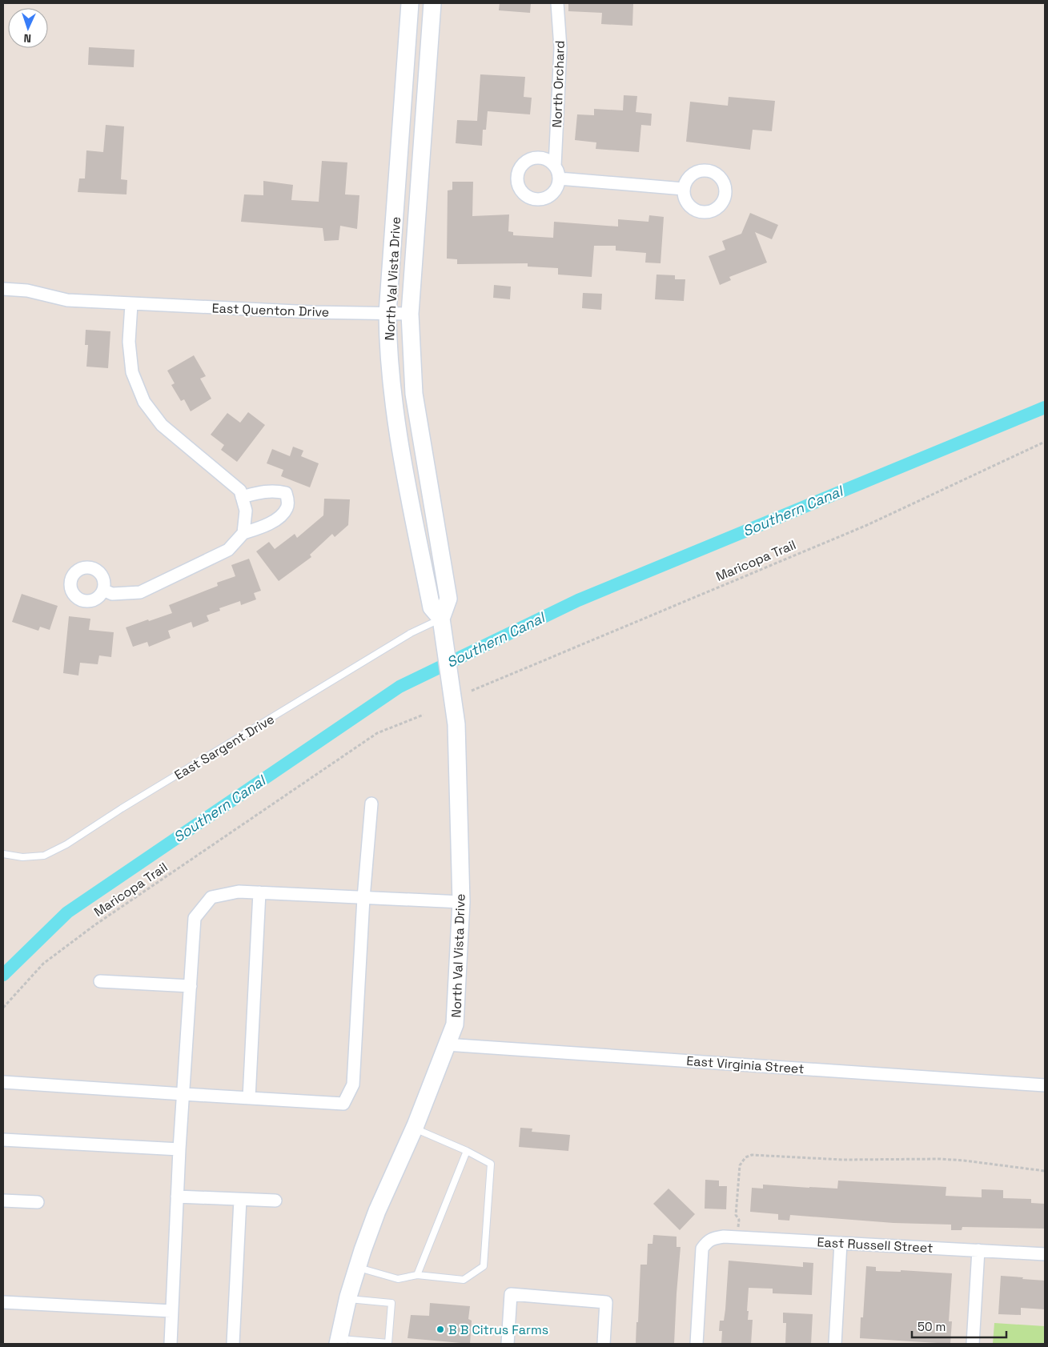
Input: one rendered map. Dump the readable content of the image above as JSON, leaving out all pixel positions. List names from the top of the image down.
{
  "streets": {
    "main road": ["North Val Vista Drive"],
    "street": [
      "North Orchard",
      "East Quenton Drive",
      "East Virginia Street",
      "East Russell Street"
    ],
    "lane": ["East Sargent Drive"],
    "path": ["Maricopa Trail"]
  },
  "crossings": [
    ["North Val Vista Drive", "East Quenton Drive"],
    ["North Val Vista Drive", "East Sargent Drive"],
    ["North Val Vista Drive", "East Virginia Street"]
  ],
  "water": ["Southern Canal"],
  "places": ["B B Citrus Farms"],
  "scale_bar": "50 m",
  "north": "bottom"
}
